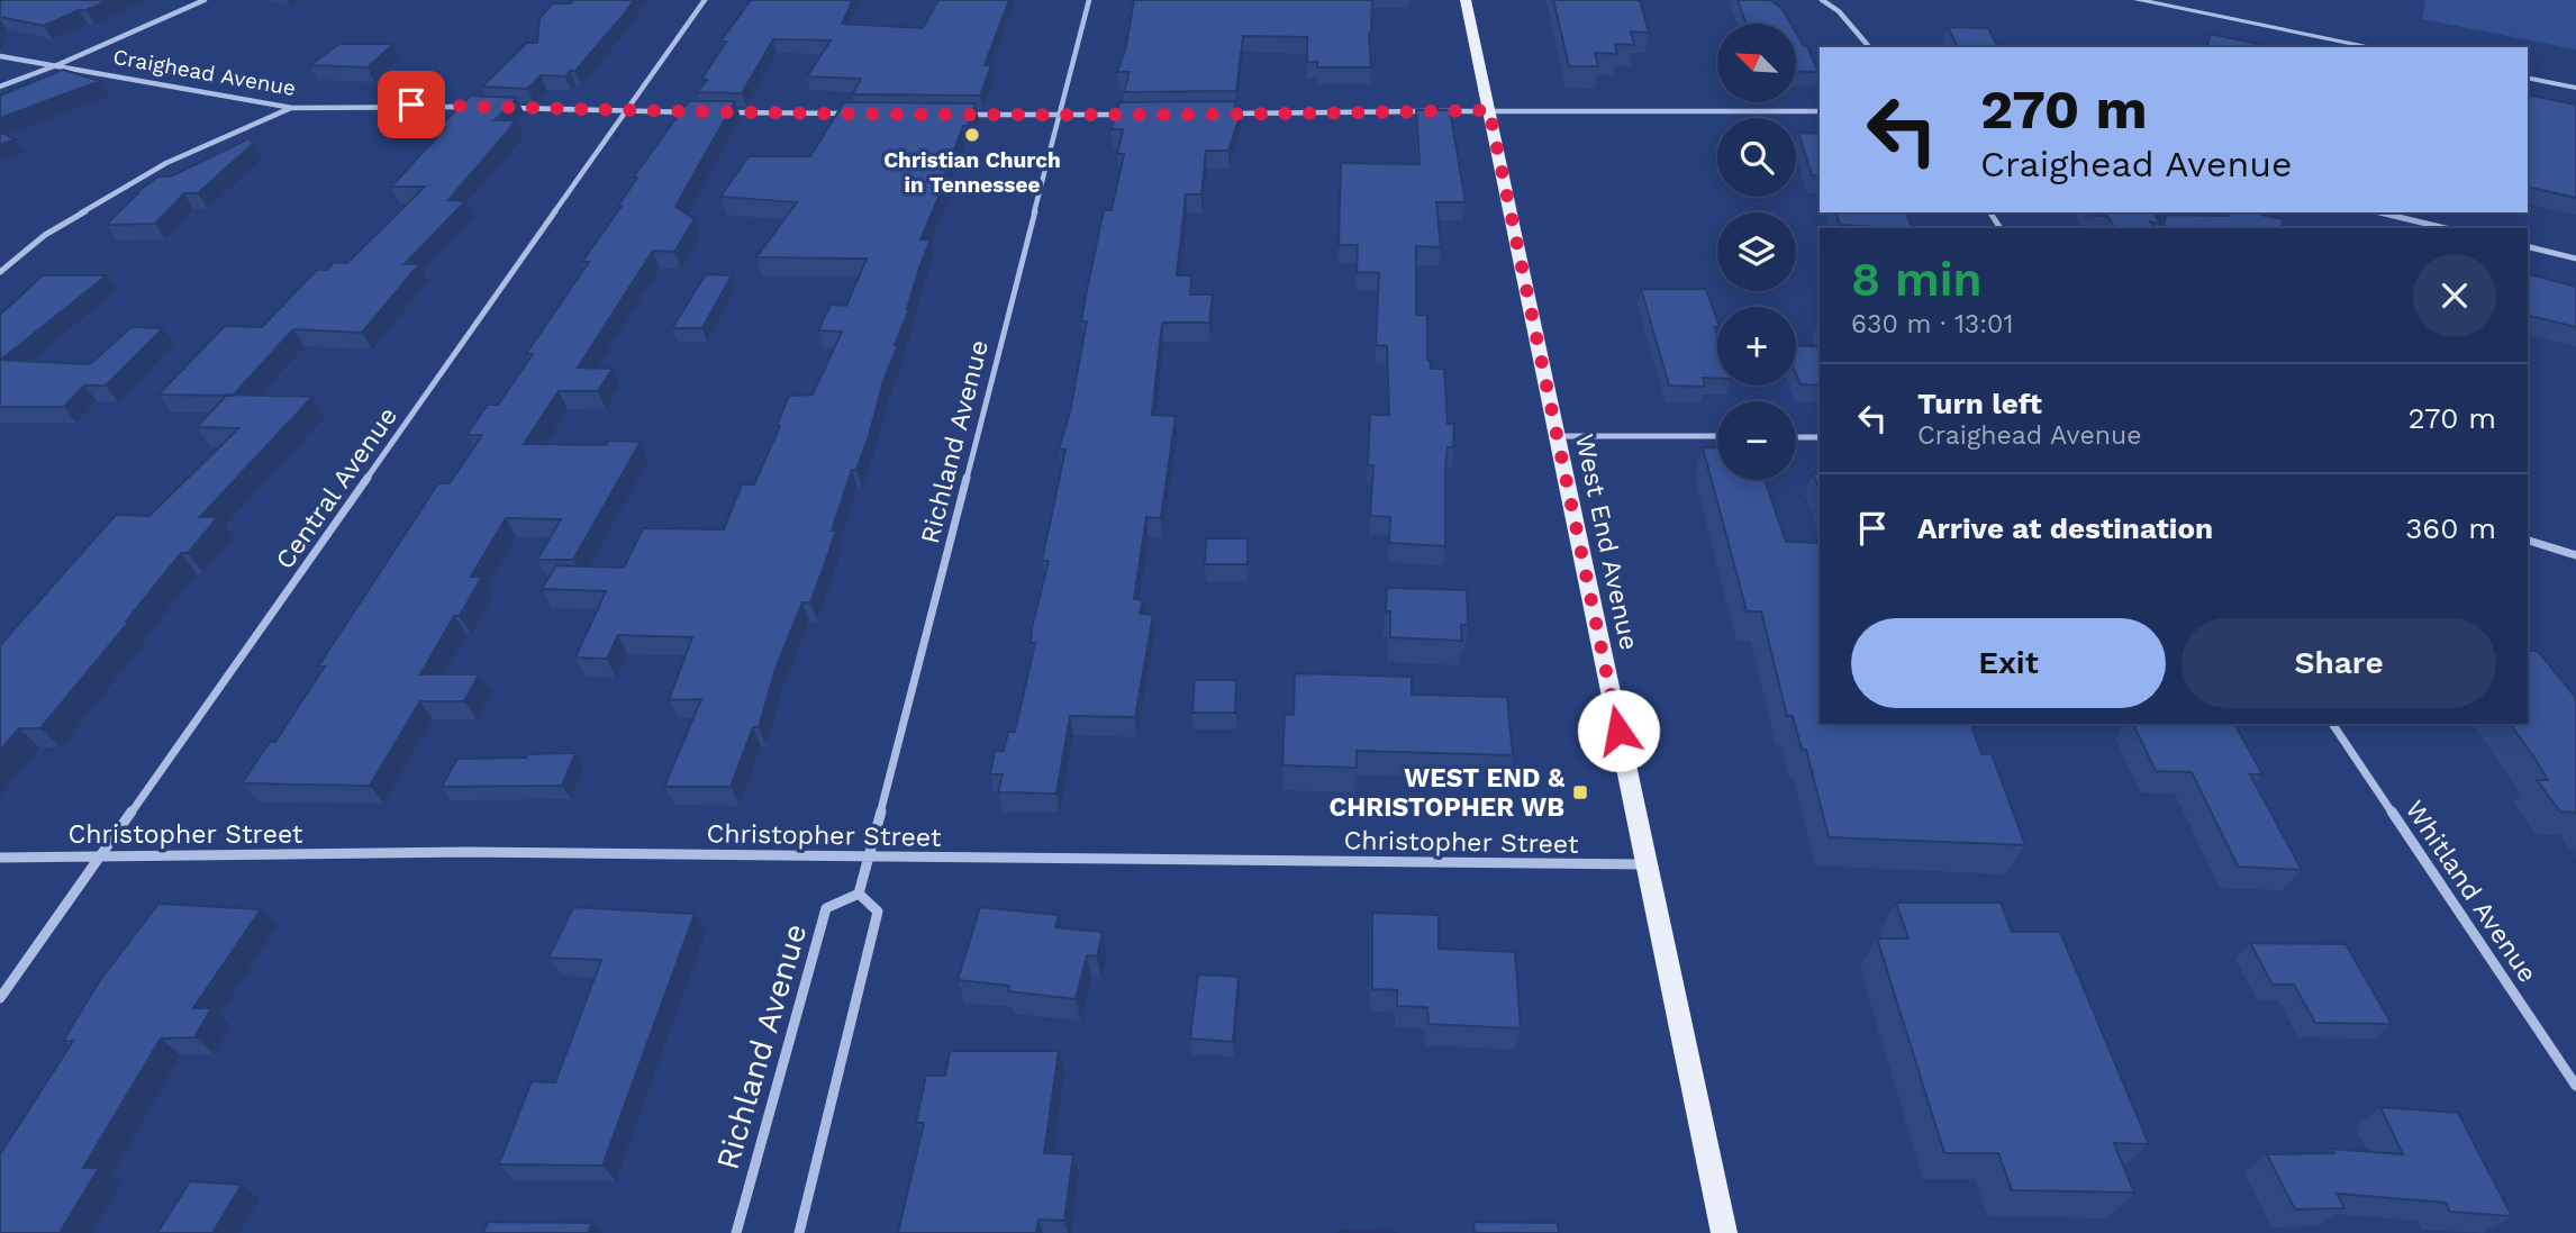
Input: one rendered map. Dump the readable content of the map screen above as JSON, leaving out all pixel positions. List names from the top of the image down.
{
  "streets": {
    "main road": ["West End Avenue"],
    "street": [
      "Craighead Avenue",
      "Richland Avenue",
      "Central Avenue",
      "Christopher Street",
      "Whitland Avenue"
    ]
  },
  "crossings": [
    ["Richland Avenue", "Christopher Street"],
    ["Central Avenue", "Christopher Street"],
    ["West End Avenue", "Christopher Street"]
  ],
  "places": {
    "other": ["Christian Church in Tennessee"],
    "transit": ["WEST END & CHRISTOPHER WB"]
  },
  "north": "top left",
  "page": {
    "map_buttons": ["+", "−"],
    "turn": ["270 m", "Craighead Avenue"],
    "heading": ["8 min", "630 m · 13:01"],
    "list": [
      {
        "name": "Turn left",
        "note": "Craighead Avenue",
        "value": "270 m"
      },
      {
        "name": "Arrive at destination",
        "value": "360 m"
      }
    ],
    "buttons": ["Exit", "Share"]
  }
}
